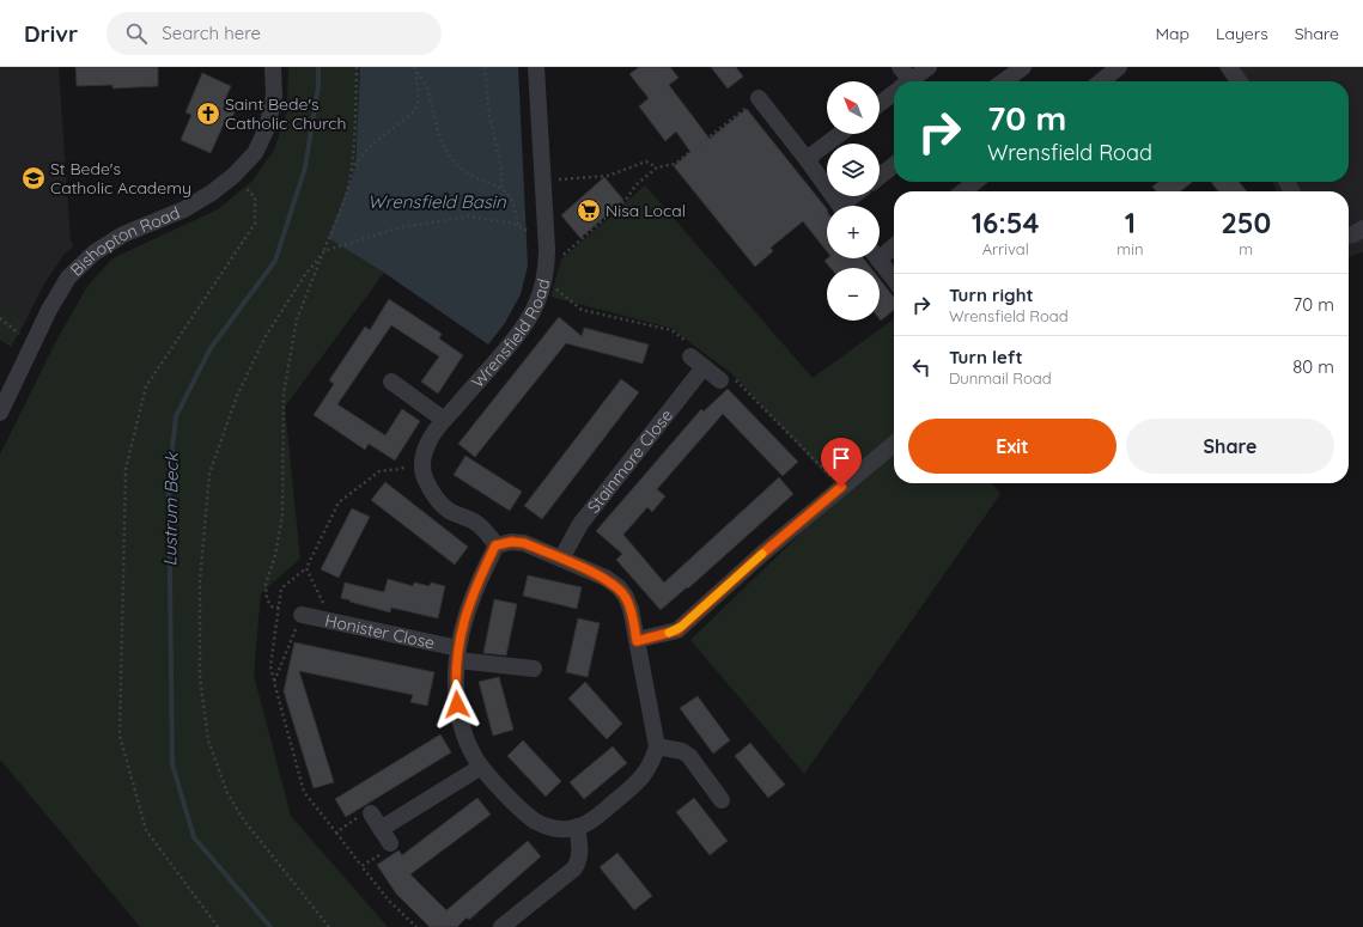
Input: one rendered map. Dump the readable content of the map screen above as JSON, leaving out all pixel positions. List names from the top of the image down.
{
  "streets": {
    "street": [
      "Bishopton Road",
      "Wrensfield Road",
      "Stainmore Close",
      "Honister Close"
    ]
  },
  "water": ["Wrensfield Basin", "Lustrum Beck"],
  "places": {
    "church": ["Saint Bede's Catholic Church"],
    "school or university": ["St Bede's Catholic Academy"],
    "supermarket": ["Nisa Local"]
  },
  "north": "top left",
  "page": {
    "header": "Drivr",
    "search": "Search here",
    "nav": ["Map", "Layers", "Share"],
    "map_buttons": ["+", "−"],
    "turn": ["70 m", "Wrensfield Road"],
    "eta": [
      "16:54",
      "Arrival",
      "1",
      "min",
      "250",
      "m"
    ],
    "list": [
      {
        "name": "Turn right",
        "note": "Wrensfield Road",
        "value": "70 m"
      },
      {
        "name": "Turn left",
        "note": "Dunmail Road",
        "value": "80 m"
      }
    ],
    "buttons": ["Exit", "Share"]
  }
}
